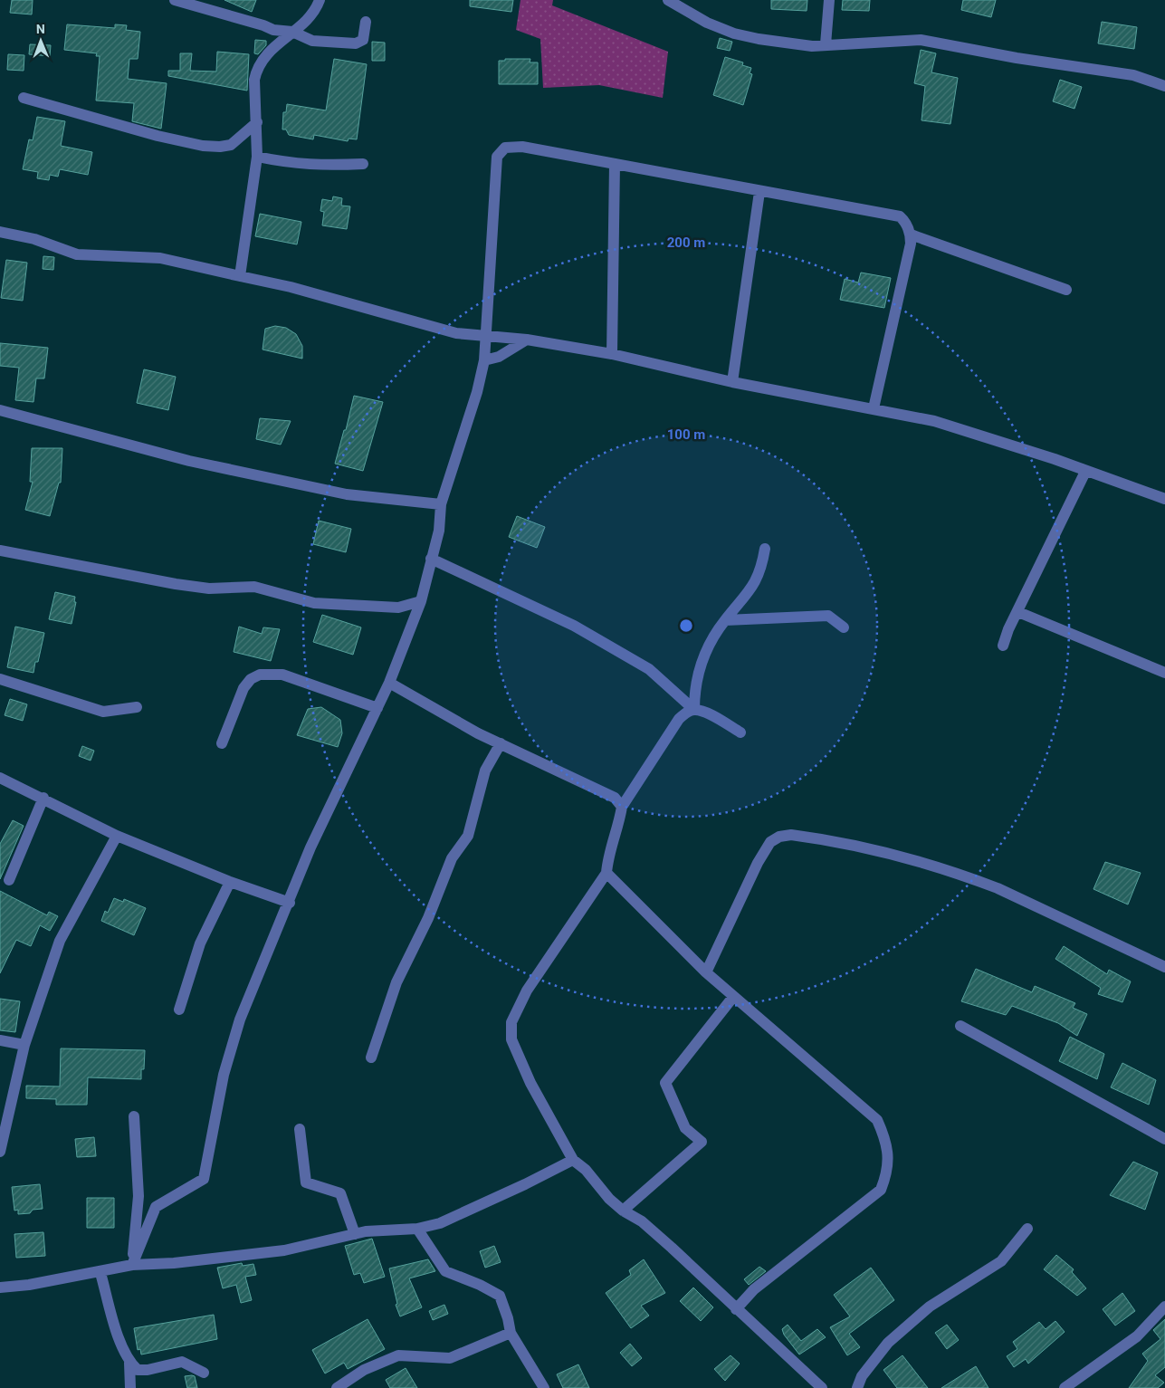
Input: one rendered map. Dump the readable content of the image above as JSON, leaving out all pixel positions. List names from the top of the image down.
{
  "north": "top",
  "rings": ["200 m", "100 m"]
}
